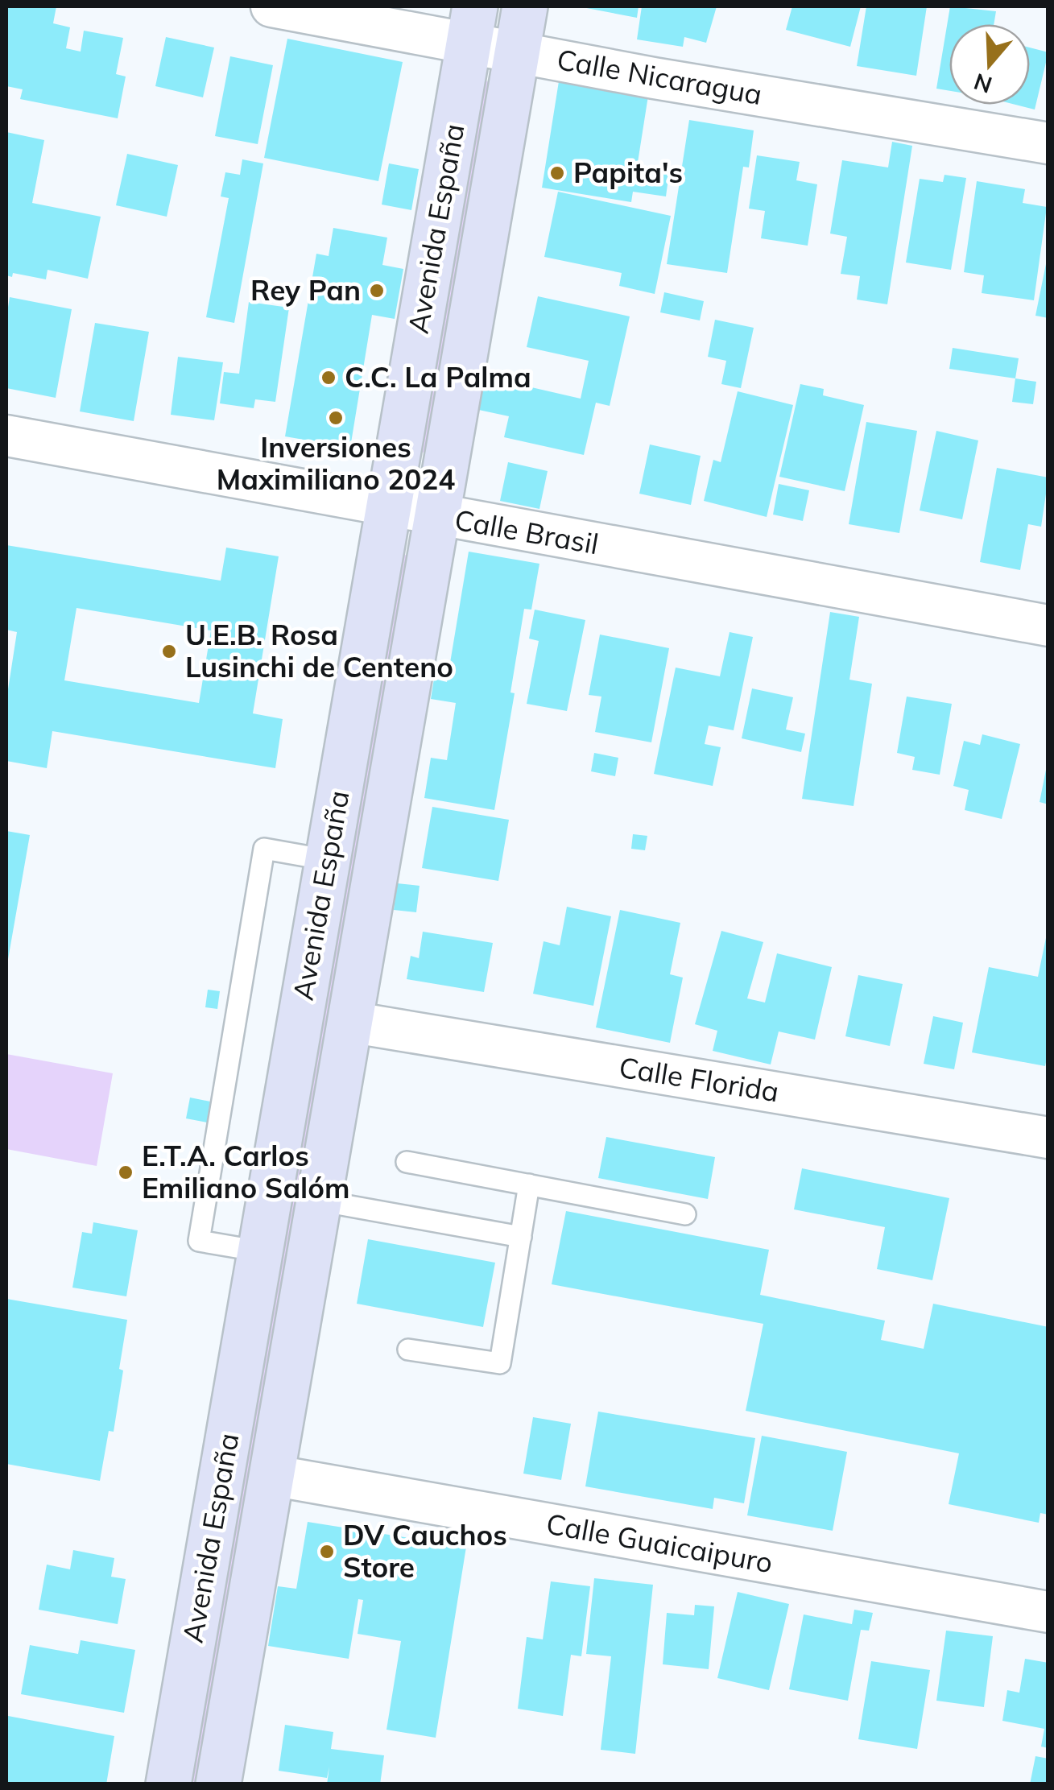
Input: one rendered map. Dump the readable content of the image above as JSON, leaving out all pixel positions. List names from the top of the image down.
{
  "streets": {
    "main road": ["Avenida España"],
    "street": [
      "Calle Nicaragua",
      "Calle Brasil",
      "Calle Florida",
      "Calle Guaicaipuro"
    ]
  },
  "crossings": [
    ["Calle Nicaragua", "Avenida España"],
    ["Avenida España", "Calle Brasil"],
    ["Avenida España", "Calle Florida"],
    ["Avenida España", "Calle Guaicaipuro"]
  ],
  "places": [
    "Papita's",
    "Rey Pan",
    "C.C. La Palma",
    "Inversiones Maximiliano 2024",
    "U.E.B. Rosa Lusinchi de Centeno",
    "E.T.A. Carlos Emiliano Salóm",
    "DV Cauchos Store"
  ],
  "north": "bottom"
}
